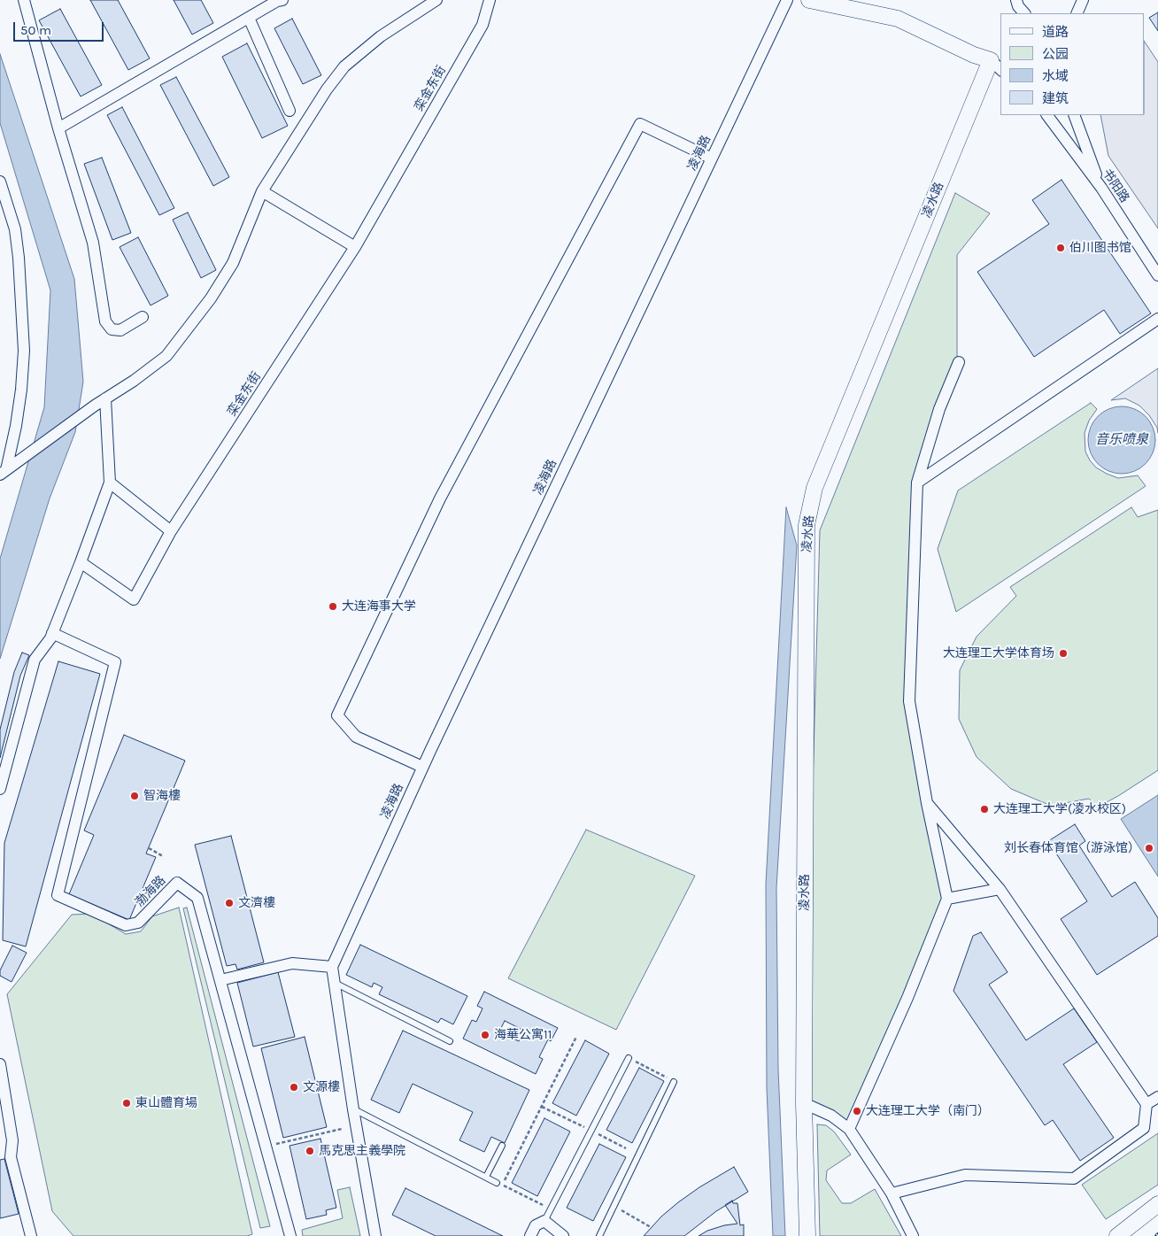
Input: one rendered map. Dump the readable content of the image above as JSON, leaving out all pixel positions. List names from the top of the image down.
{
  "streets": {
    "main road": ["凌水路"],
    "street": [
      "栾金东街",
      "凌海路",
      "书阳路",
      "渤海路"
    ]
  },
  "water": ["音乐喷泉"],
  "places": [
    "伯川图书馆",
    "大连海事大学",
    "大连理工大学体育场",
    "智海樓",
    "大连理工大学(凌水校区)",
    "刘长春体育馆（游泳馆）",
    "文濟樓",
    "海華公寓11",
    "文源樓",
    "東山體育場",
    "大连理工大学（南门）",
    "馬克思主義學院"
  ],
  "legend": [
    "道路",
    "公园",
    "水域",
    "建筑"
  ],
  "scale_bar": "50 m"
}
